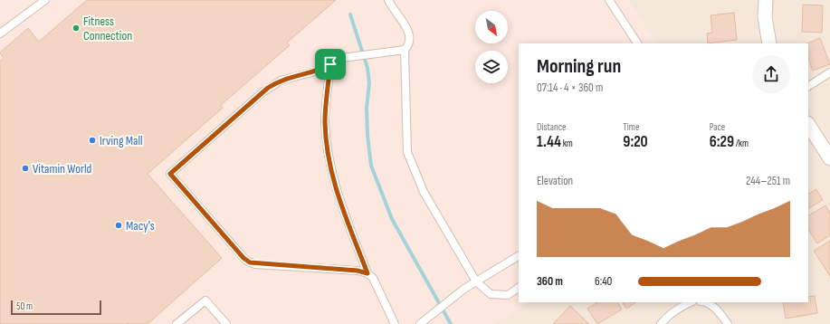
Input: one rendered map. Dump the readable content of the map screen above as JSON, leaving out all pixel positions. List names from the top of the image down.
{
  "places": [
    "Fitness Connection",
    "Irving Mall",
    "Vitamin World",
    "Macy's"
  ],
  "scale_bar": "50 m",
  "north": "bottom right",
  "page": {
    "heading": ["Morning run", "07:14 · 4 × 360 m"],
    "stats": [
      ["Distance", "1.44 km"],
      ["Time", "9:20"],
      ["Pace", "6:29 /km"]
    ],
    "chart": ["Elevation", "244–251 m"],
    "list": [
      {
        "name": "360 m",
        "note": "6:40"
      }
    ],
    "scale": "50 m"
  }
}
